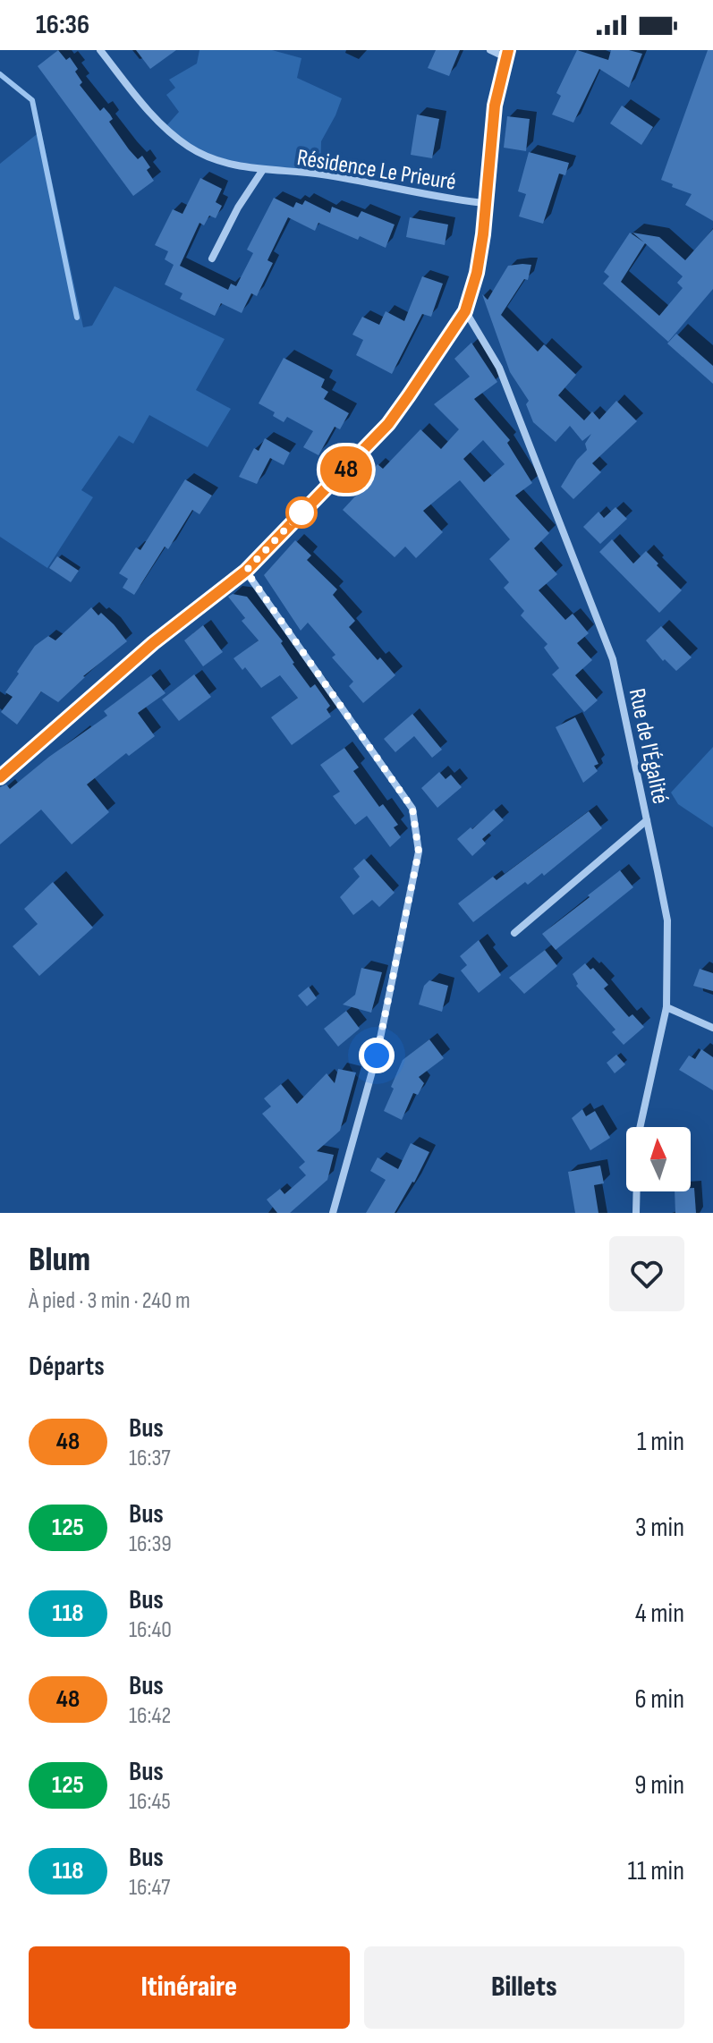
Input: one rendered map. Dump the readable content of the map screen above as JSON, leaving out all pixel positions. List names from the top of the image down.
{
  "streets": {
    "street": ["Résidence Le Prieuré", "Rue de l'Égalité"]
  },
  "lines": ["bus line 48"],
  "north": "top",
  "page": {
    "status": "16:36",
    "on_map": "48",
    "heading": [
      ["Blum", "À pied · 3 min · 240 m"],
      "Départs"
    ],
    "list": [
      {
        "mark": "48",
        "name": "Bus",
        "note": "16:37",
        "value": "1 min"
      },
      {
        "mark": "125",
        "name": "Bus",
        "note": "16:39",
        "value": "3 min"
      },
      {
        "mark": "118",
        "name": "Bus",
        "note": "16:40",
        "value": "4 min"
      },
      {
        "mark": "48",
        "name": "Bus",
        "note": "16:42",
        "value": "6 min"
      },
      {
        "mark": "125",
        "name": "Bus",
        "note": "16:45",
        "value": "9 min"
      },
      {
        "mark": "118",
        "name": "Bus",
        "note": "16:47",
        "value": "11 min"
      }
    ],
    "buttons": ["Itinéraire", "Billets"]
  }
}
